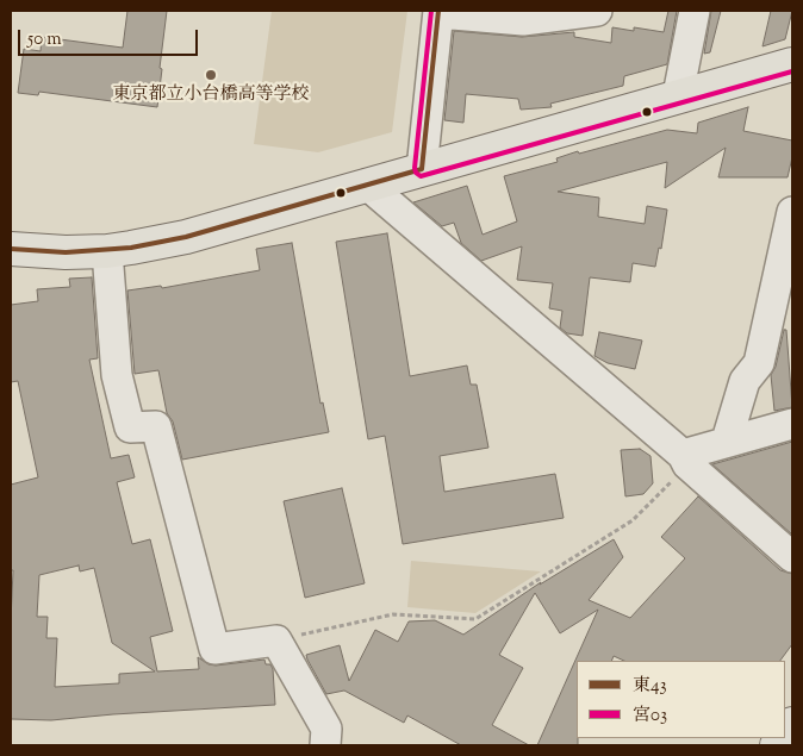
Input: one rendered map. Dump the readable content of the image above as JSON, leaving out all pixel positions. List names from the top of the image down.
{
  "places": ["東京都立小台橋高等学校"],
  "lines": ["transit line 東43", "transit line 宮03"],
  "legend": ["東43", "宮03"],
  "scale_bar": "50 m"
}
